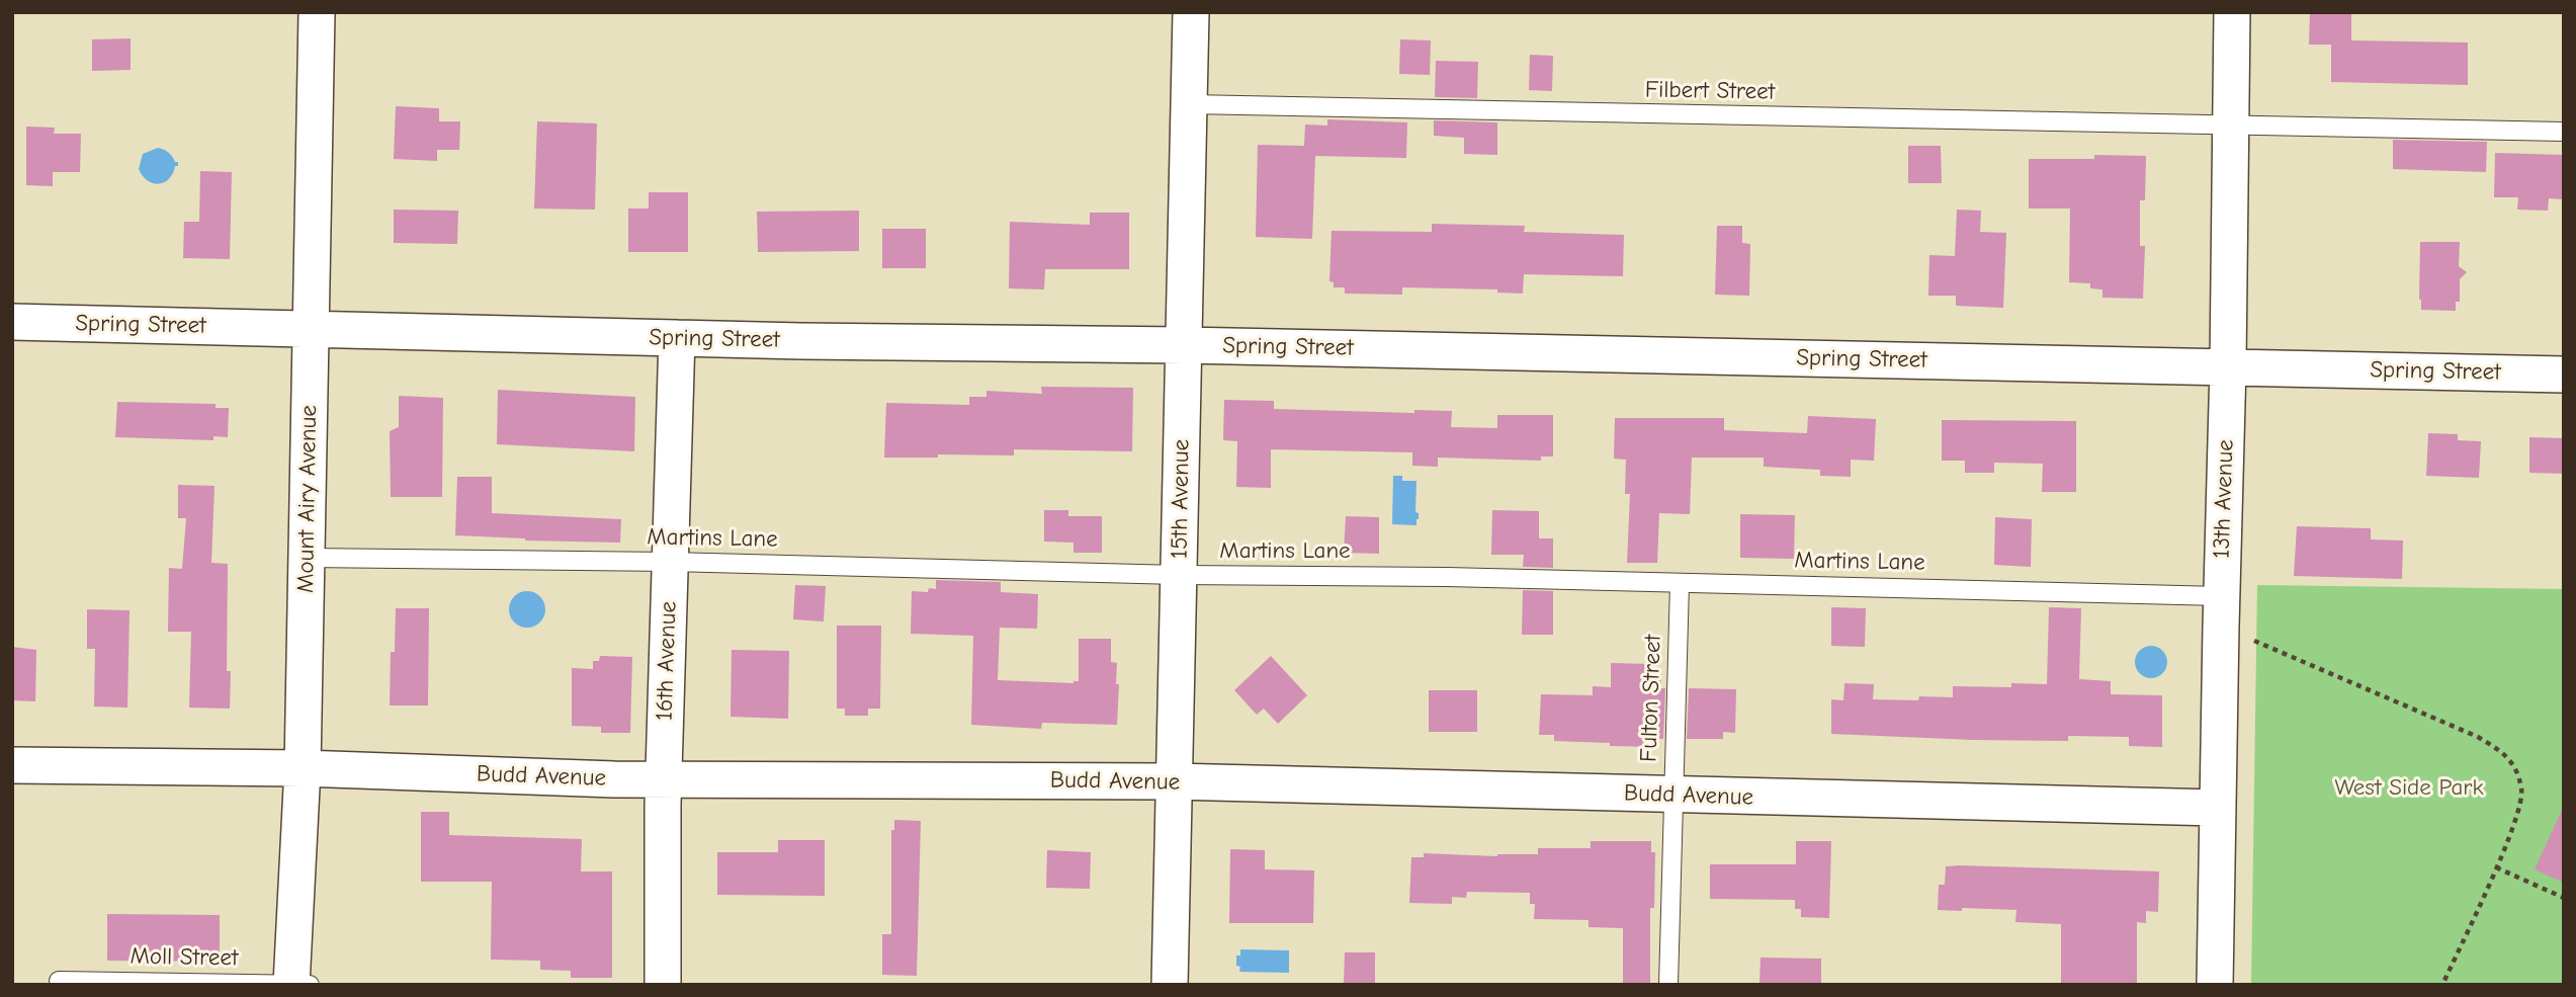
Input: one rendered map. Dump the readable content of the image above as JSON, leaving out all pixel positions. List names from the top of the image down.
{
  "streets": {
    "street": [
      "Spring Street",
      "Mount Airy Avenue",
      "15th Avenue",
      "13th Avenue",
      "16th Avenue",
      "Budd Avenue"
    ],
    "lane": [
      "Filbert Street",
      "Martins Lane",
      "Fulton Street",
      "Moll Street"
    ]
  },
  "crossings": [
    ["Filbert Street", "15th Avenue"],
    ["Filbert Street", "13th Avenue"],
    ["Spring Street", "Mount Airy Avenue"],
    ["Spring Street", "15th Avenue"],
    ["Spring Street", "13th Avenue"],
    ["Spring Street", "16th Avenue"],
    ["Mount Airy Avenue", "Martins Lane"],
    ["Mount Airy Avenue", "Budd Avenue"],
    ["Mount Airy Avenue", "Moll Street"],
    ["15th Avenue", "Martins Lane"],
    ["15th Avenue", "Budd Avenue"],
    ["13th Avenue", "Martins Lane"],
    ["13th Avenue", "Budd Avenue"],
    ["Martins Lane", "16th Avenue"],
    ["Martins Lane", "Fulton Street"],
    ["16th Avenue", "Budd Avenue"],
    ["Fulton Street", "Budd Avenue"]
  ],
  "parks": ["West Side Park"]
}
